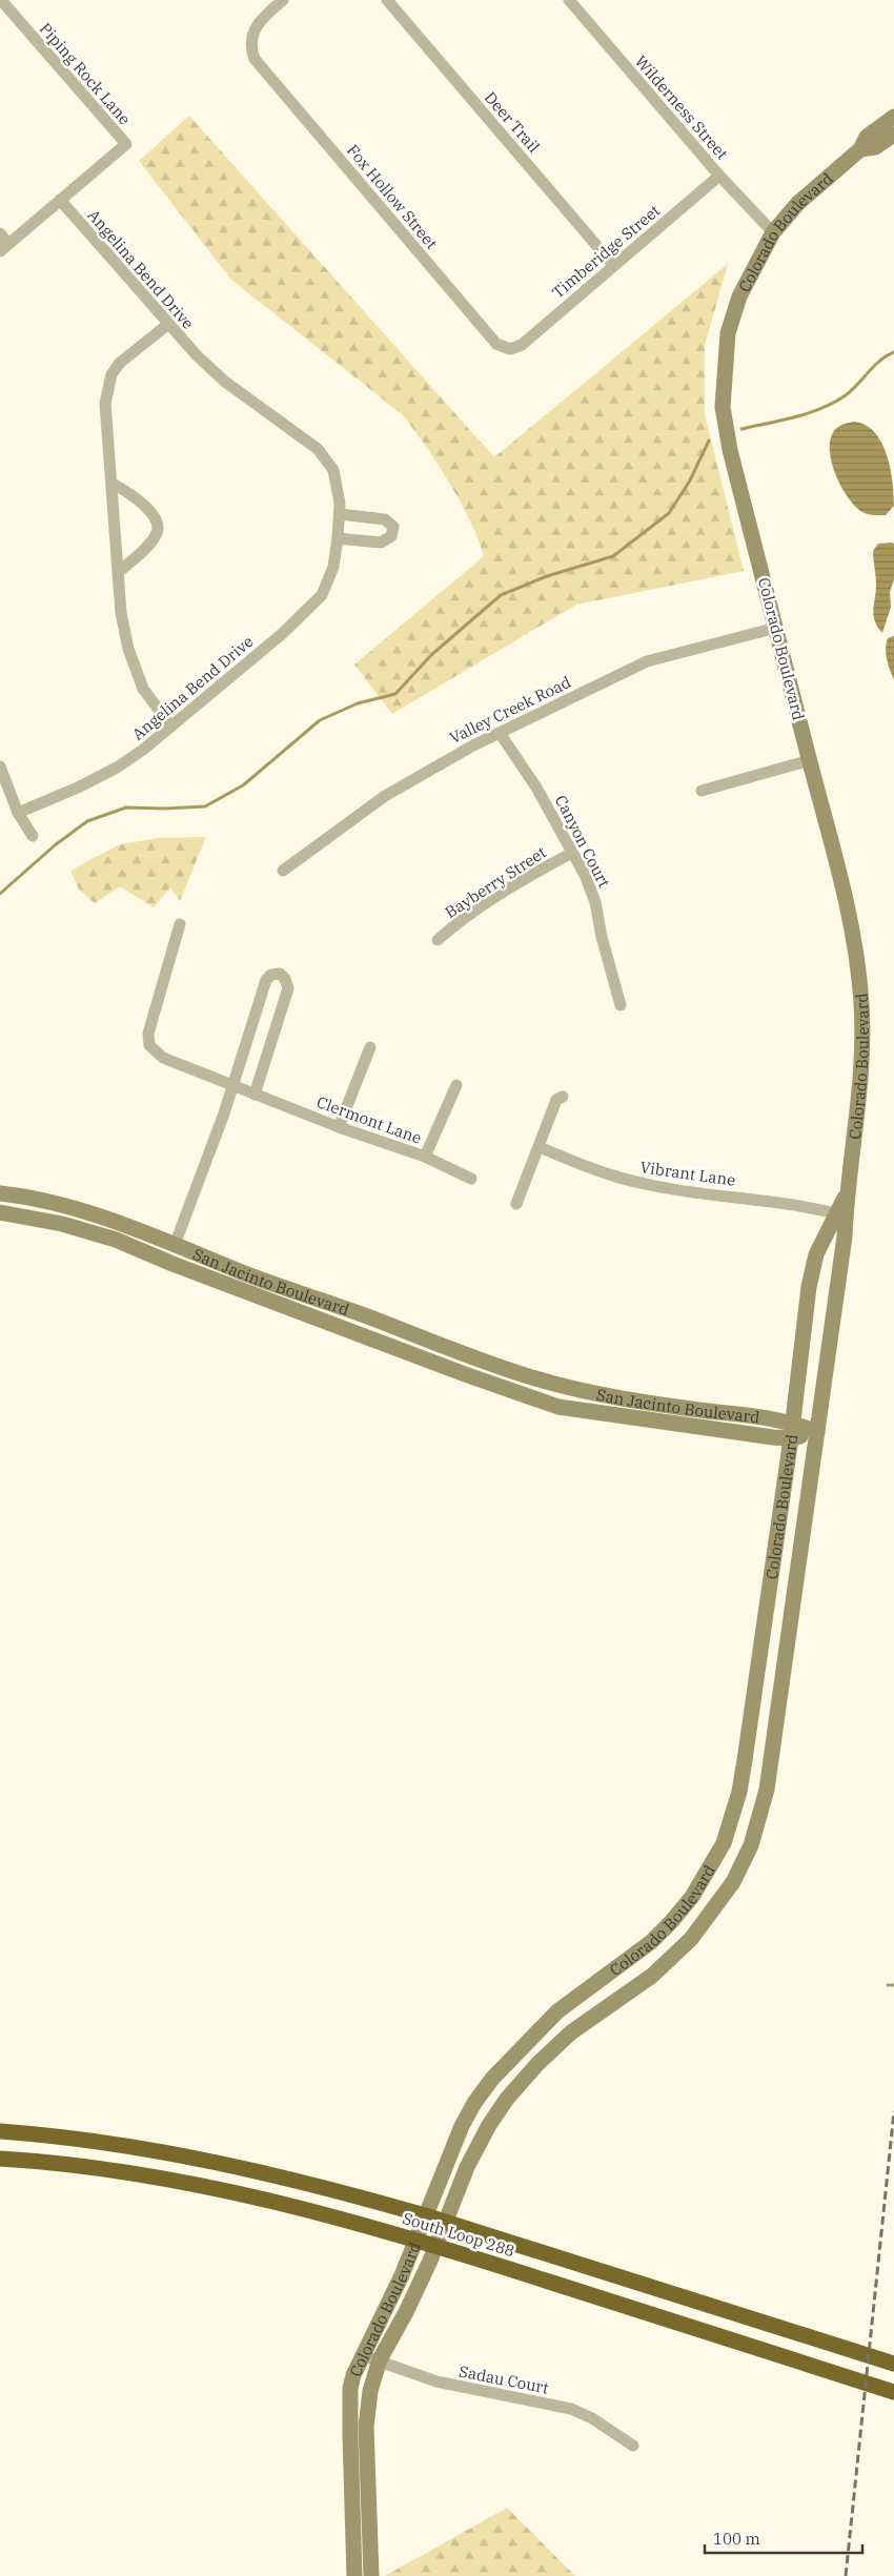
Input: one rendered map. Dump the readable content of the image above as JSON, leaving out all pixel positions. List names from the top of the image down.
{
  "streets": {
    "highway": ["South Loop 288"],
    "main road": ["Colorado Boulevard", "San Jacinto Boulevard"],
    "street": [
      "Piping Rock Lane",
      "Wilderness Street",
      "Deer Trail",
      "Fox Hollow Street",
      "Timberidge Street",
      "Angelina Bend Drive",
      "Valley Creek Road",
      "Canyon Court",
      "Bayberry Street",
      "Clermont Lane",
      "Vibrant Lane",
      "Sadau Court"
    ]
  },
  "crossings": [
    ["Piping Rock Lane", "Angelina Bend Drive"],
    ["Wilderness Street", "Colorado Boulevard"],
    ["Wilderness Street", "Timberidge Street"],
    ["Deer Trail", "Timberidge Street"],
    ["Fox Hollow Street", "Timberidge Street"],
    ["Colorado Boulevard", "Valley Creek Road"],
    ["Colorado Boulevard", "Vibrant Lane"],
    ["Colorado Boulevard", "San Jacinto Boulevard"],
    ["Colorado Boulevard", "South Loop 288"],
    ["Colorado Boulevard", "Sadau Court"],
    ["Valley Creek Road", "Canyon Court"],
    ["Canyon Court", "Bayberry Street"]
  ],
  "scale_bar": "100 m"
}
